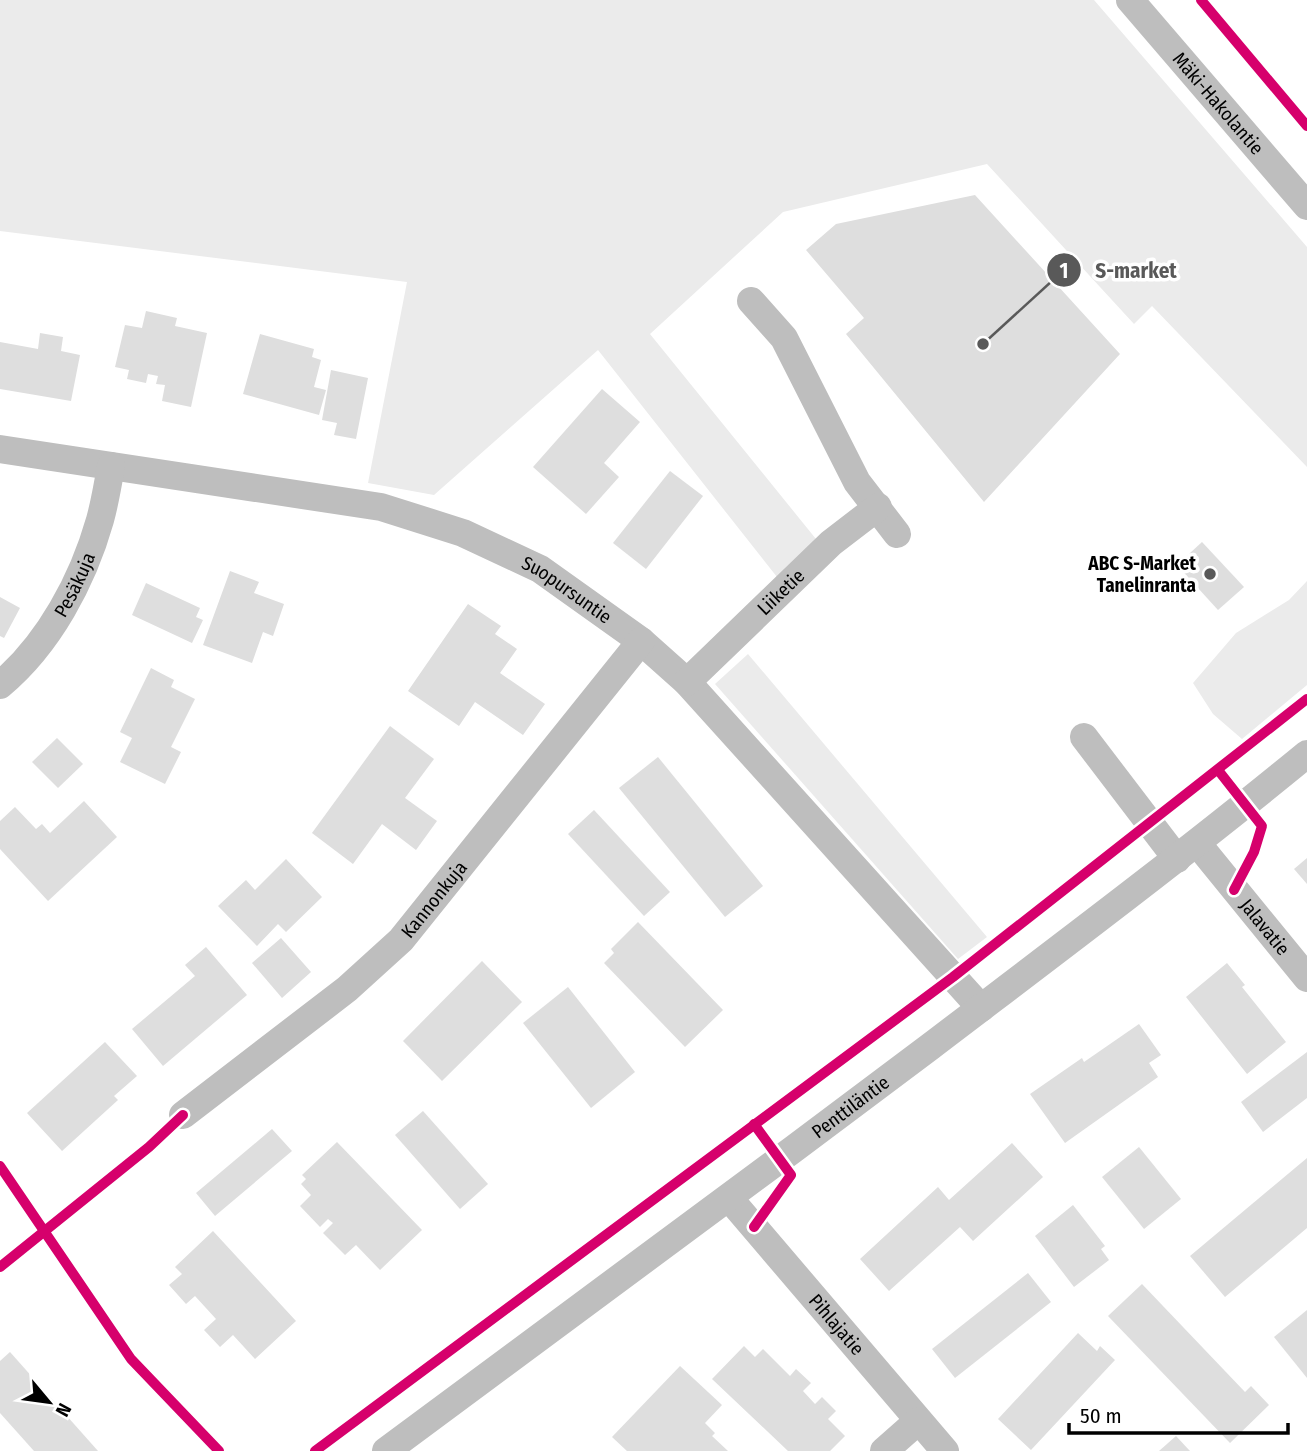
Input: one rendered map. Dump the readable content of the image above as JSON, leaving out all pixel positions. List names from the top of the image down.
{
  "streets": {
    "street": [
      "Mäki-Hakolantie",
      "Pesäkuja",
      "Suopursuntie",
      "Liiketie",
      "Kannonkuja",
      "Jalavatie",
      "Penttiläntie",
      "Pihlajatie"
    ]
  },
  "crossings": [
    ["Pesäkuja", "Suopursuntie"],
    ["Suopursuntie", "Liiketie"],
    ["Suopursuntie", "Kannonkuja"],
    ["Suopursuntie", "Penttiläntie"],
    ["Jalavatie", "Penttiläntie"],
    ["Penttiläntie", "Pihlajatie"]
  ],
  "places": ["S-market", "ABC S-Market Tanelinranta"],
  "scale_bar": "50 m",
  "north": "bottom right"
}
